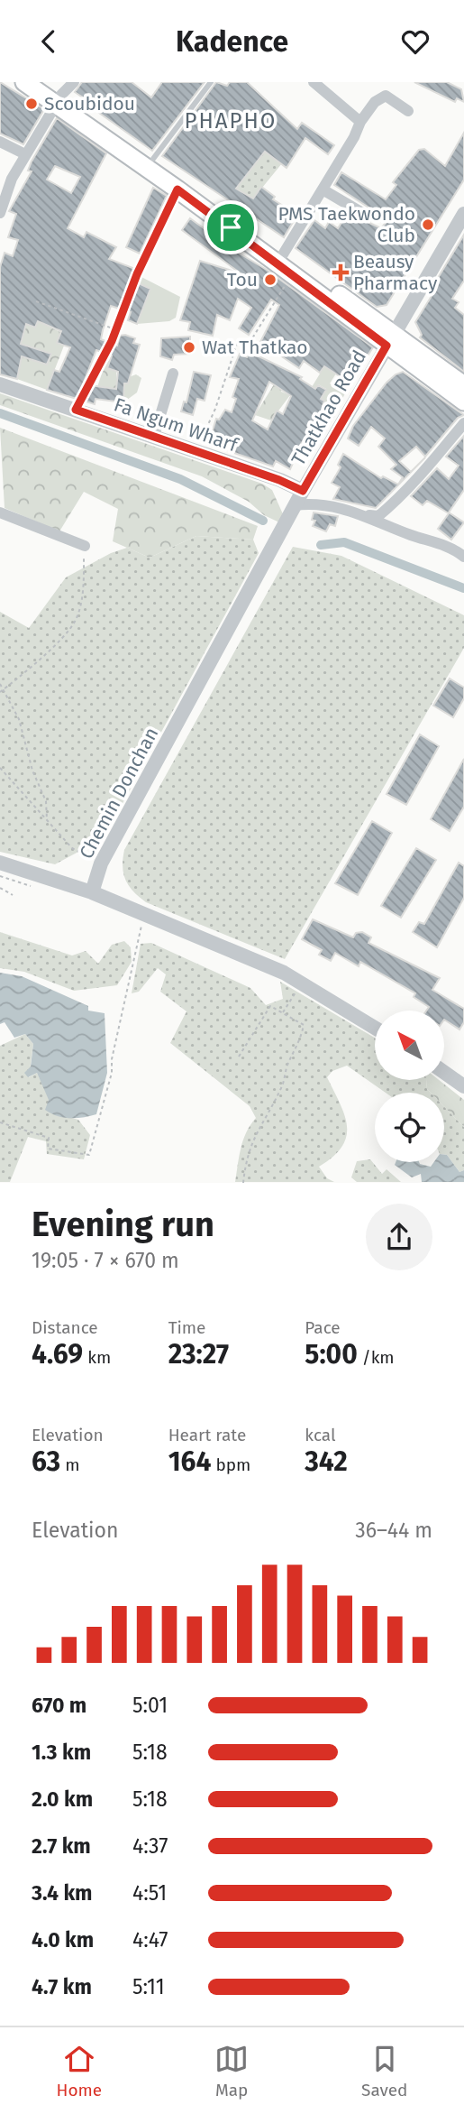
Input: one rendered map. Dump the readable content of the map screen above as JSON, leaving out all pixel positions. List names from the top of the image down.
{
  "streets": {
    "street": ["Thatkhao Road", "Fa Ngum Wharf", "Chemin Donchan"]
  },
  "crossings": [
    ["Thatkhao Road", "Fa Ngum Wharf"],
    ["Thatkhao Road", "Chemin Donchan"],
    ["Fa Ngum Wharf", "Chemin Donchan"]
  ],
  "districts": ["PHAPHO"],
  "places": {
    "other": [
      "Scoubidou",
      "PMS Taekwondo Club",
      "Tou",
      "Wat Thatkao"
    ],
    "health": ["Beausy Pharmacy"]
  },
  "north": "top left",
  "page": {
    "header": "Kadence",
    "heading": ["Evening run", "19:05 · 7 × 670 m"],
    "stats": [
      ["Distance", "4.69 km"],
      ["Time", "23:27"],
      ["Pace", "5:00 /km"],
      ["Elevation", "63 m"],
      ["Heart rate", "164 bpm"],
      ["kcal", "342"]
    ],
    "chart": ["Elevation", "36–44 m"],
    "list": [
      {
        "name": "670 m",
        "note": "5:01"
      },
      {
        "name": "1.3 km",
        "note": "5:18"
      },
      {
        "name": "2.0 km",
        "note": "5:18"
      },
      {
        "name": "2.7 km",
        "note": "4:37"
      },
      {
        "name": "3.4 km",
        "note": "4:51"
      },
      {
        "name": "4.0 km",
        "note": "4:47"
      },
      {
        "name": "4.7 km",
        "note": "5:11"
      }
    ],
    "tabs": ["Home", "Map", "Saved"]
  }
}
